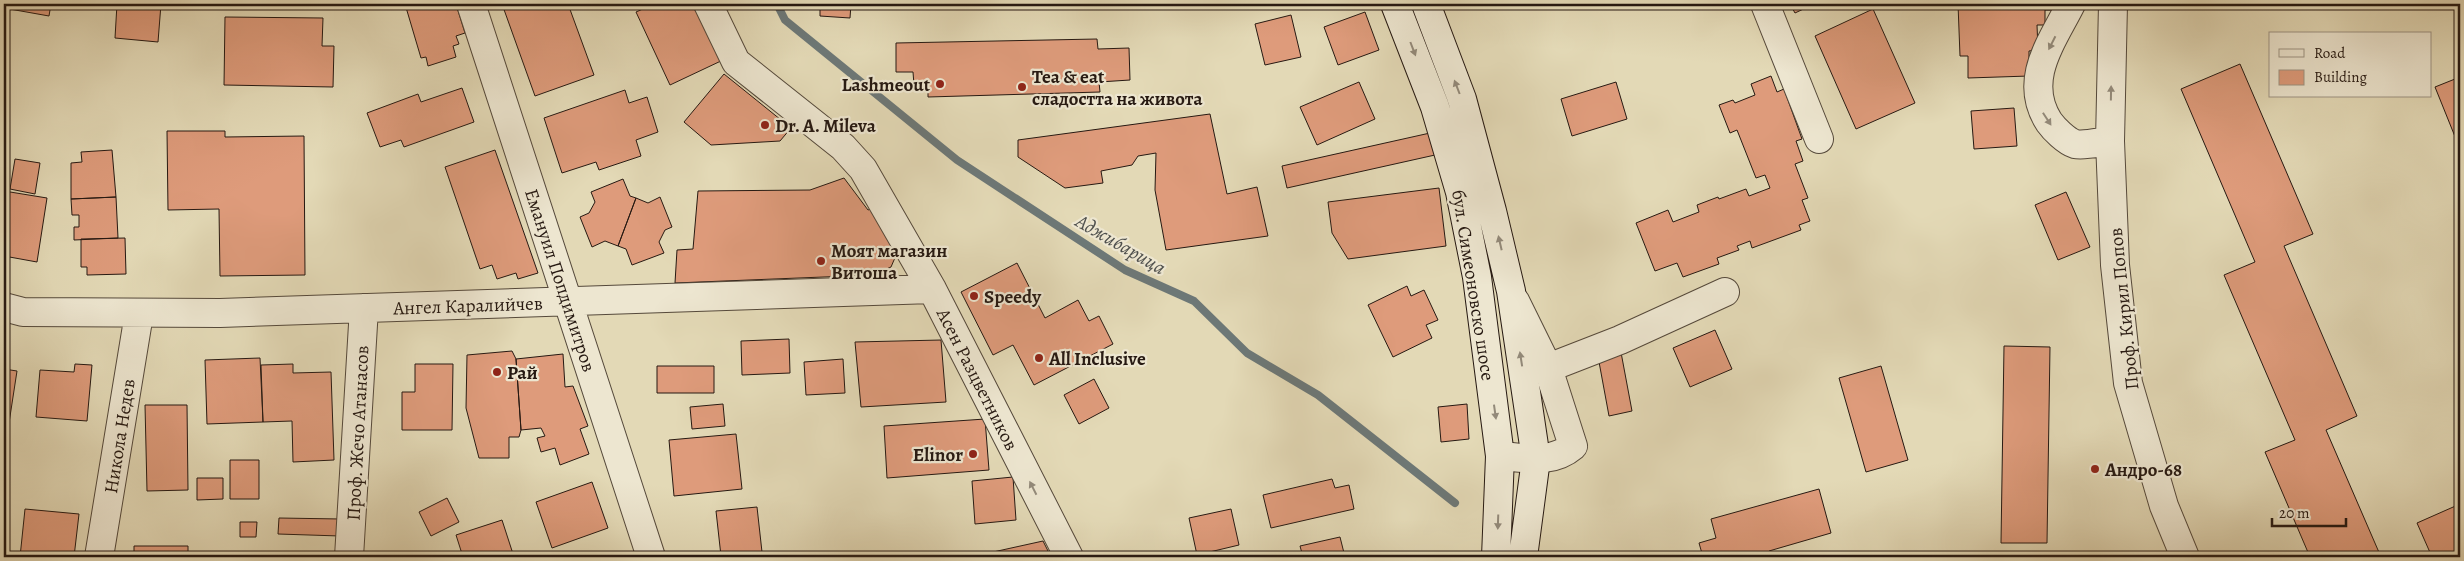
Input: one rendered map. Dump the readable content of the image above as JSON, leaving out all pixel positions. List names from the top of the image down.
{
  "streets": {
    "street": [
      "Емануил Попдимитров",
      "бул. Симеоновско шосе",
      "Ангел Каралийчев",
      "Проф. Кирил Попов",
      "Асен Разцветников",
      "Проф. Жечо Атанасов",
      "Никола Недев"
    ]
  },
  "crossings": [
    ["Емануил Попдимитров", "Ангел Каралийчев"],
    ["Ангел Каралийчев", "Асен Разцветников"],
    ["Ангел Каралийчев", "Проф. Жечо Атанасов"],
    ["Ангел Каралийчев", "Никола Недев"]
  ],
  "one_way": ["Асен Разцветников"],
  "water": ["Аджибарица"],
  "places": [
    "Lashmeout",
    "Tea & eat сладостта на живота",
    "Dr. A. Mileva",
    "Моят магазин Витоша",
    "Speedy",
    "All Inclusive",
    "Рай",
    "Elinor",
    "Андро-68"
  ],
  "legend": ["Road", "Building"],
  "scale_bar": "20 m"
}
